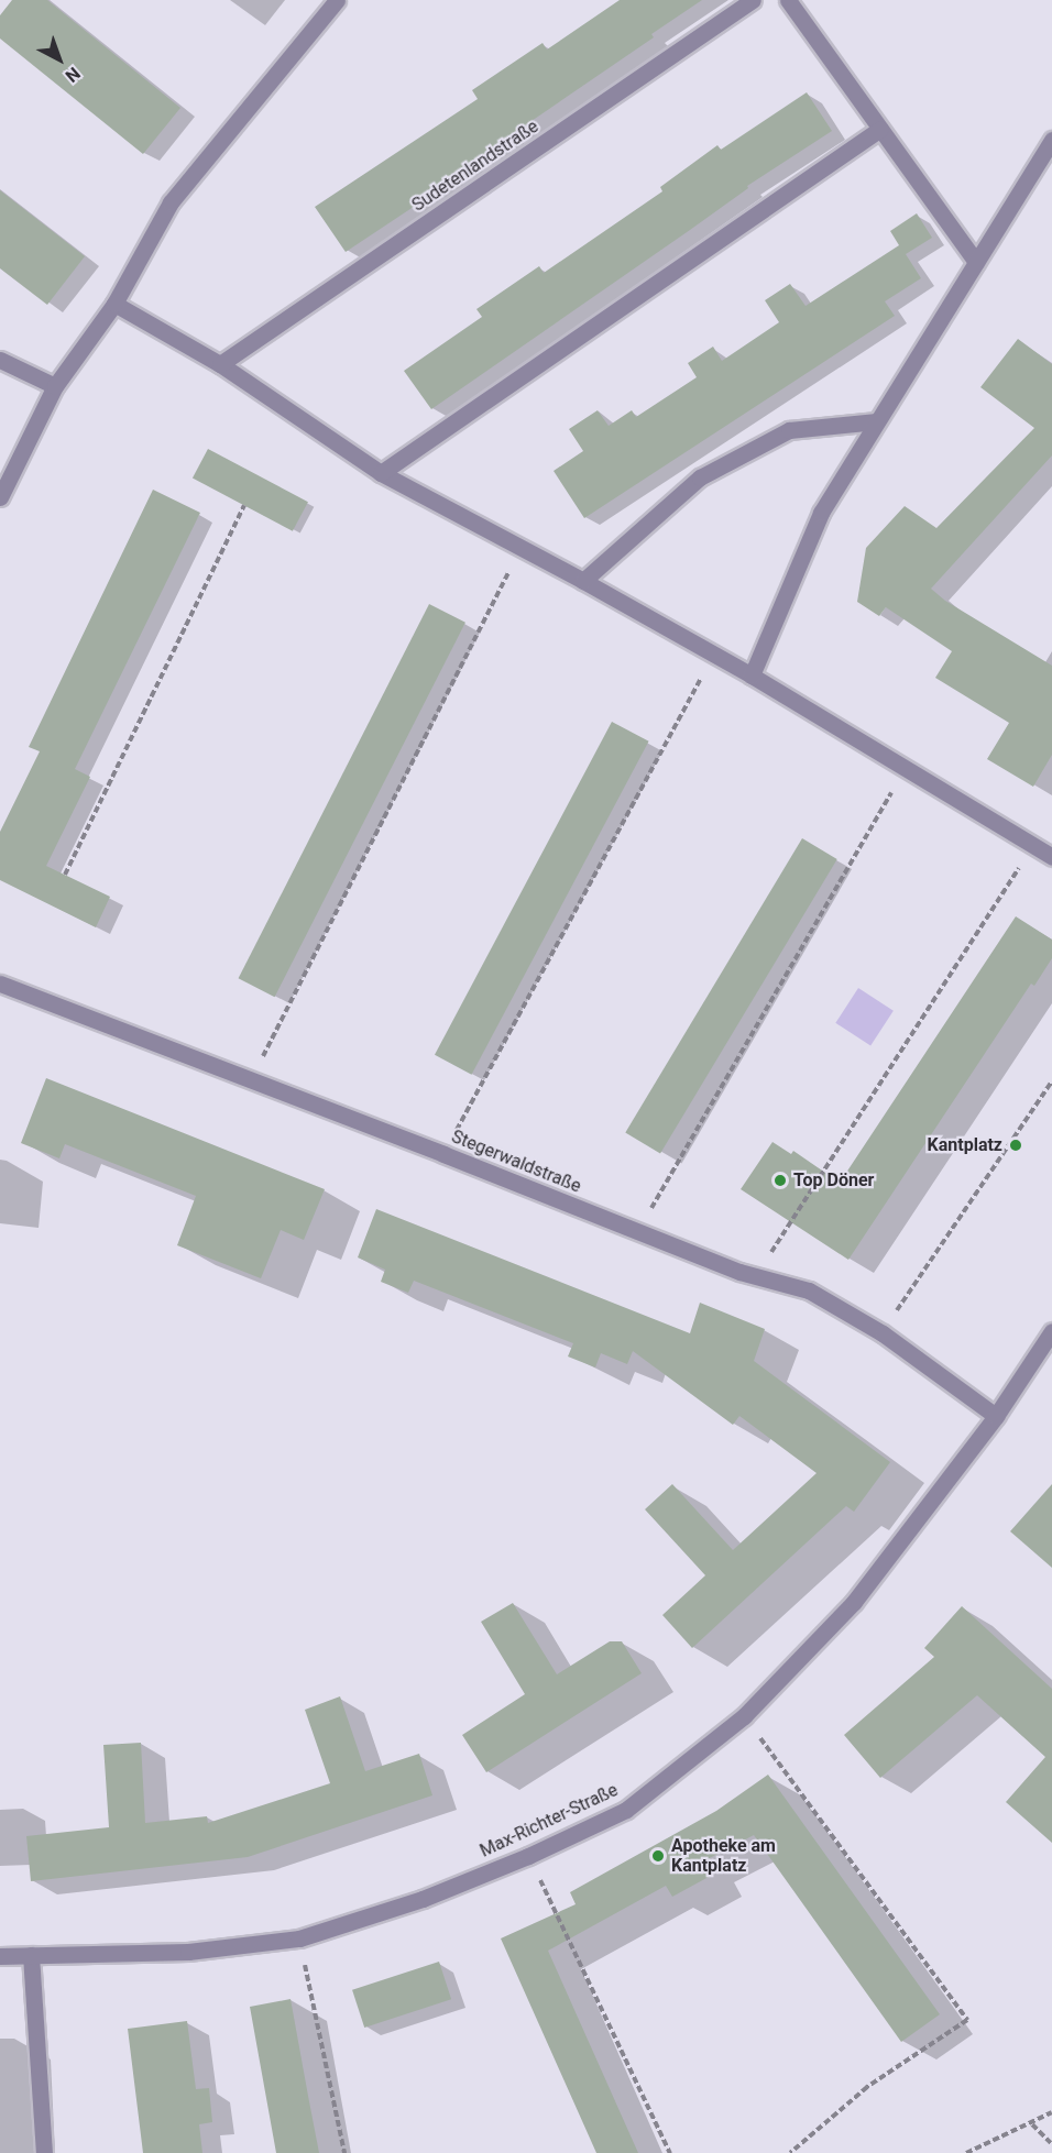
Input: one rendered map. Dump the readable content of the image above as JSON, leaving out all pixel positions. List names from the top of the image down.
{
  "streets": {
    "street": ["Sudetenlandstraße", "Stegerwaldstraße", "Max-Richter-Straße"]
  },
  "crossings": [
    ["Stegerwaldstraße", "Max-Richter-Straße"]
  ],
  "places": ["Kantplatz", "Top Döner", "Apotheke am Kantplatz"],
  "north": "bottom right"
}
